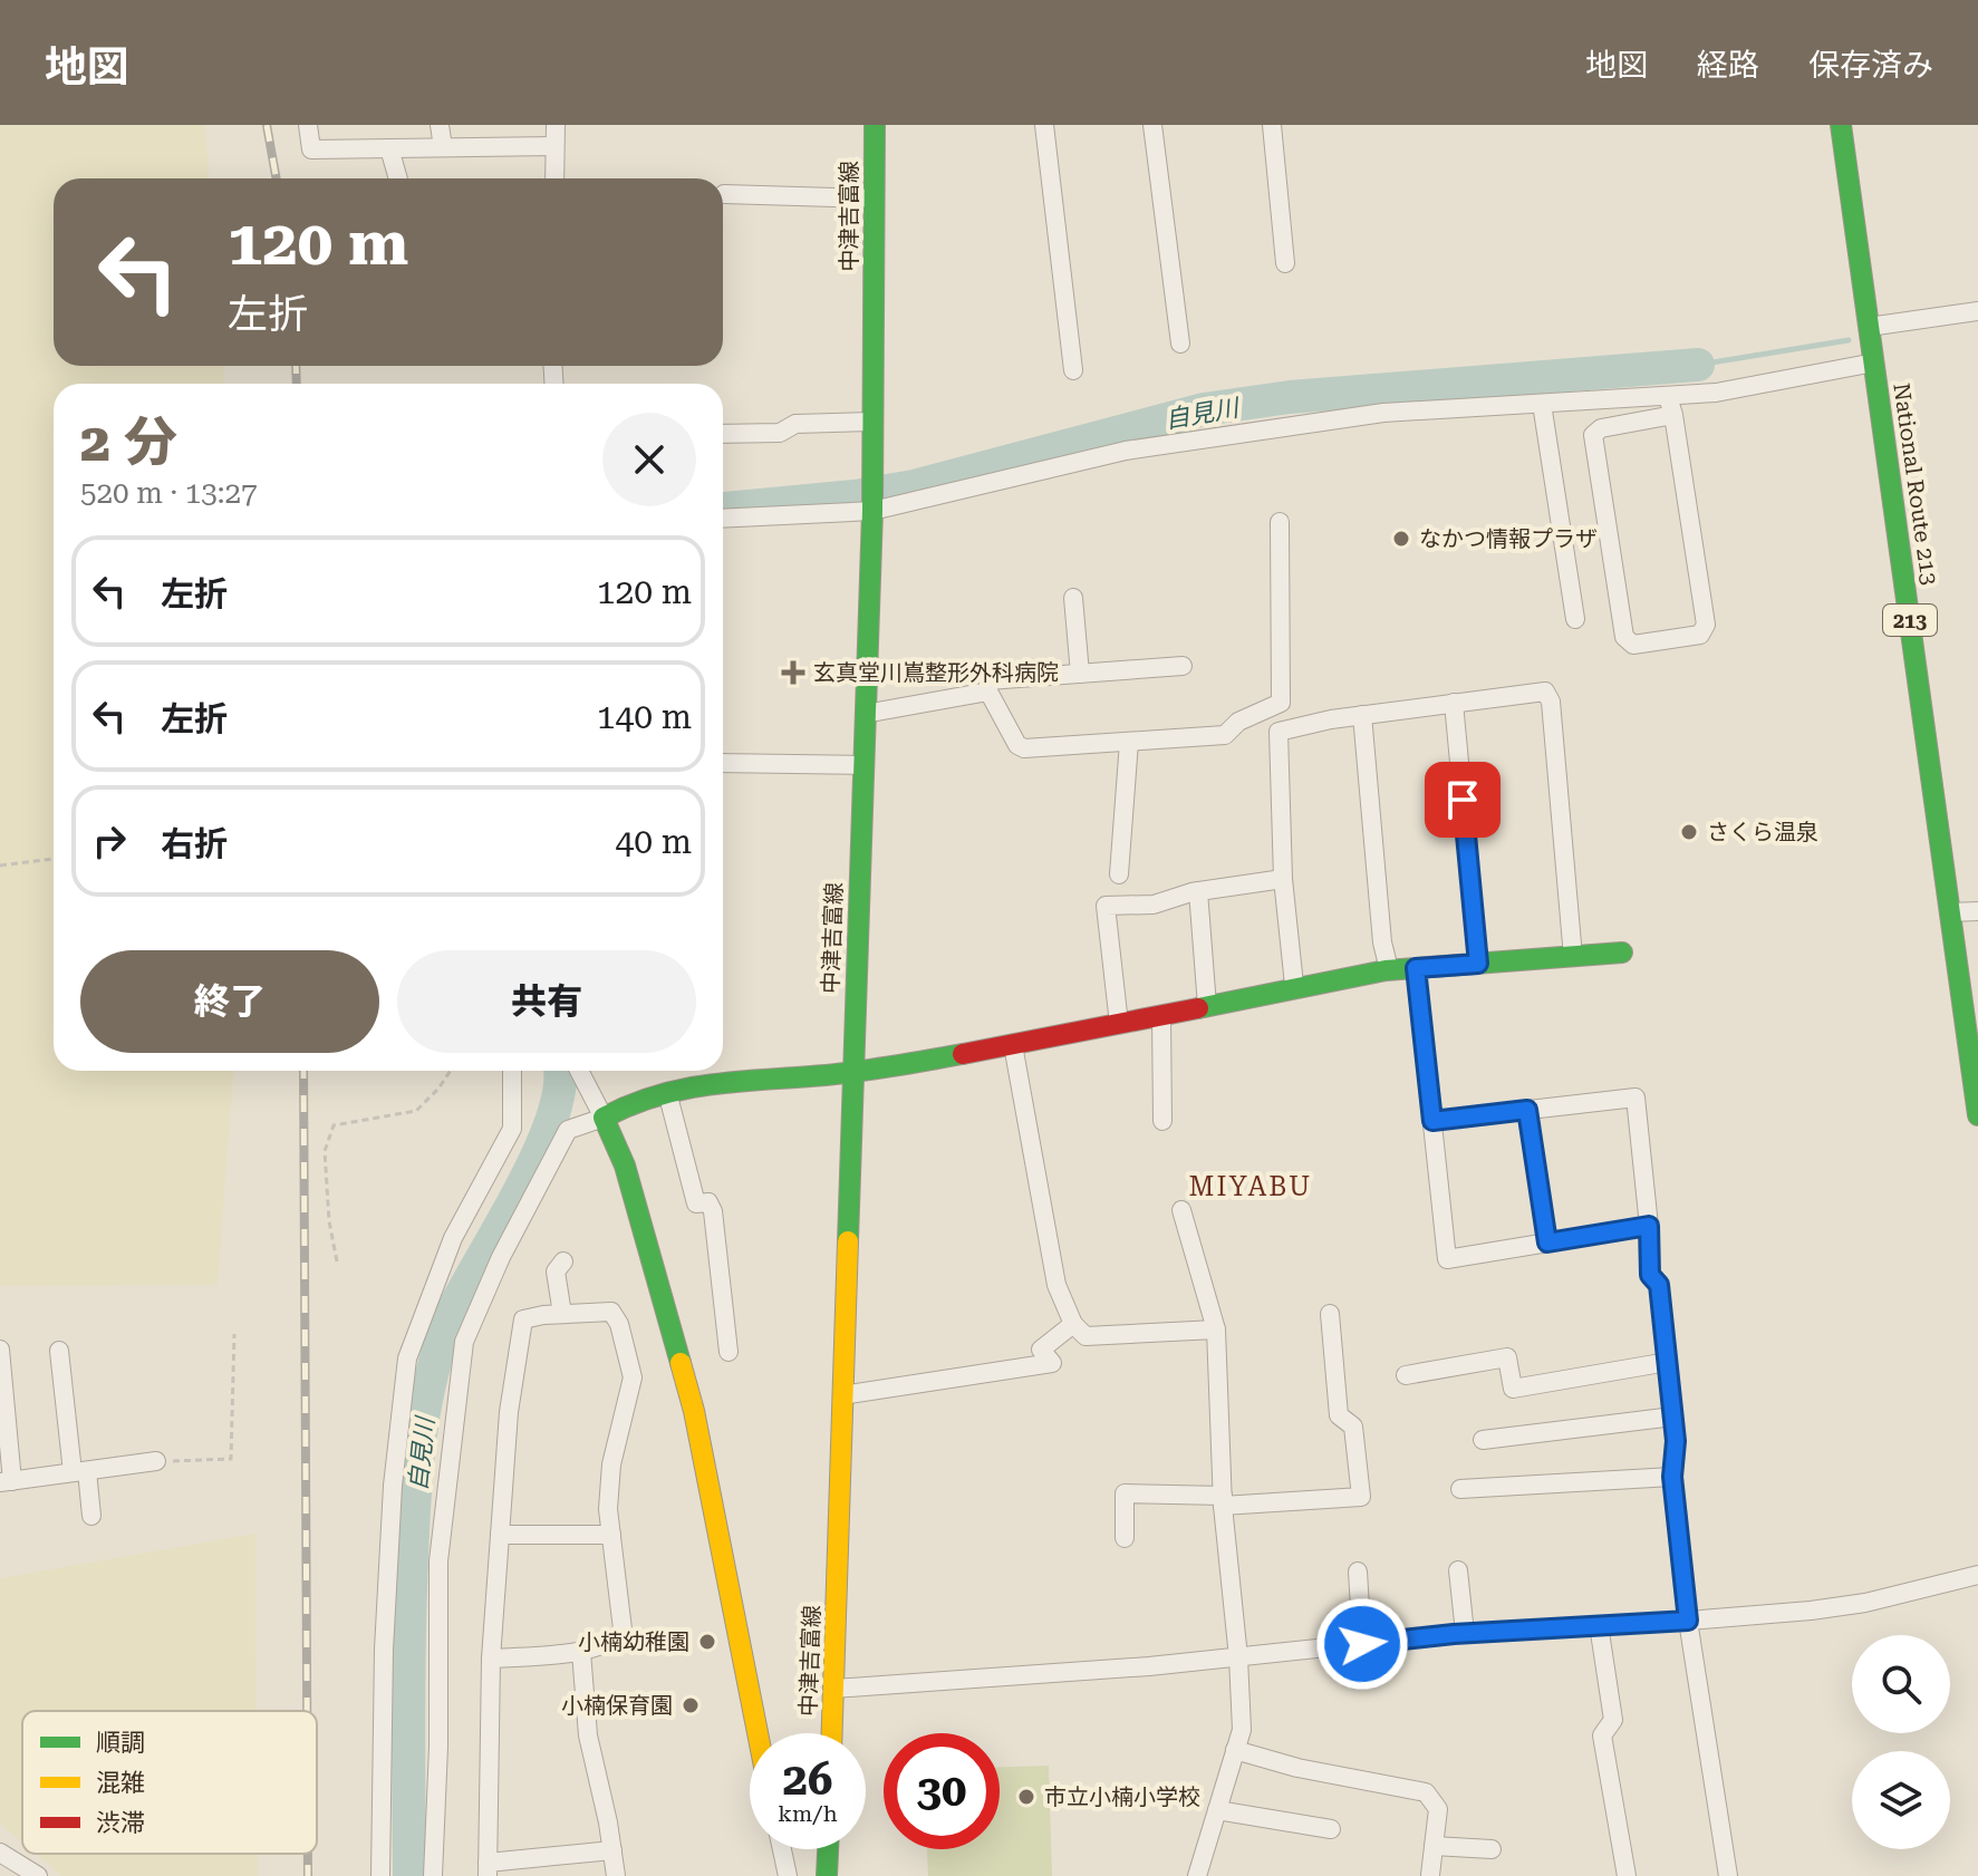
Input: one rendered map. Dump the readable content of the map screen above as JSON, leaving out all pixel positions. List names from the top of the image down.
{
  "streets": {
    "main road": ["中津吉富線", "National Route 213", "213"]
  },
  "districts": ["MIYABU"],
  "water": ["自見川"],
  "places": {
    "other": [
      "なかつ情報プラザ",
      "さくら温泉",
      "小楠幼稚園",
      "小楠保育園",
      "市立小楠小学校"
    ],
    "health": ["玄真堂川嶌整形外科病院"]
  },
  "legend": ["順調", "混雑", "渋滞"],
  "page": {
    "header": "地図",
    "nav": ["地図", "経路", "保存済み"],
    "turn": ["120 m", "左折"],
    "heading": ["2 分", "520 m · 13:27"],
    "list": [
      {
        "name": "左折",
        "value": "120 m"
      },
      {
        "name": "左折",
        "value": "140 m"
      },
      {
        "name": "右折",
        "value": "40 m"
      }
    ],
    "buttons": ["終了", "共有"],
    "speed": "26 km/h",
    "limit": "30"
  }
}
